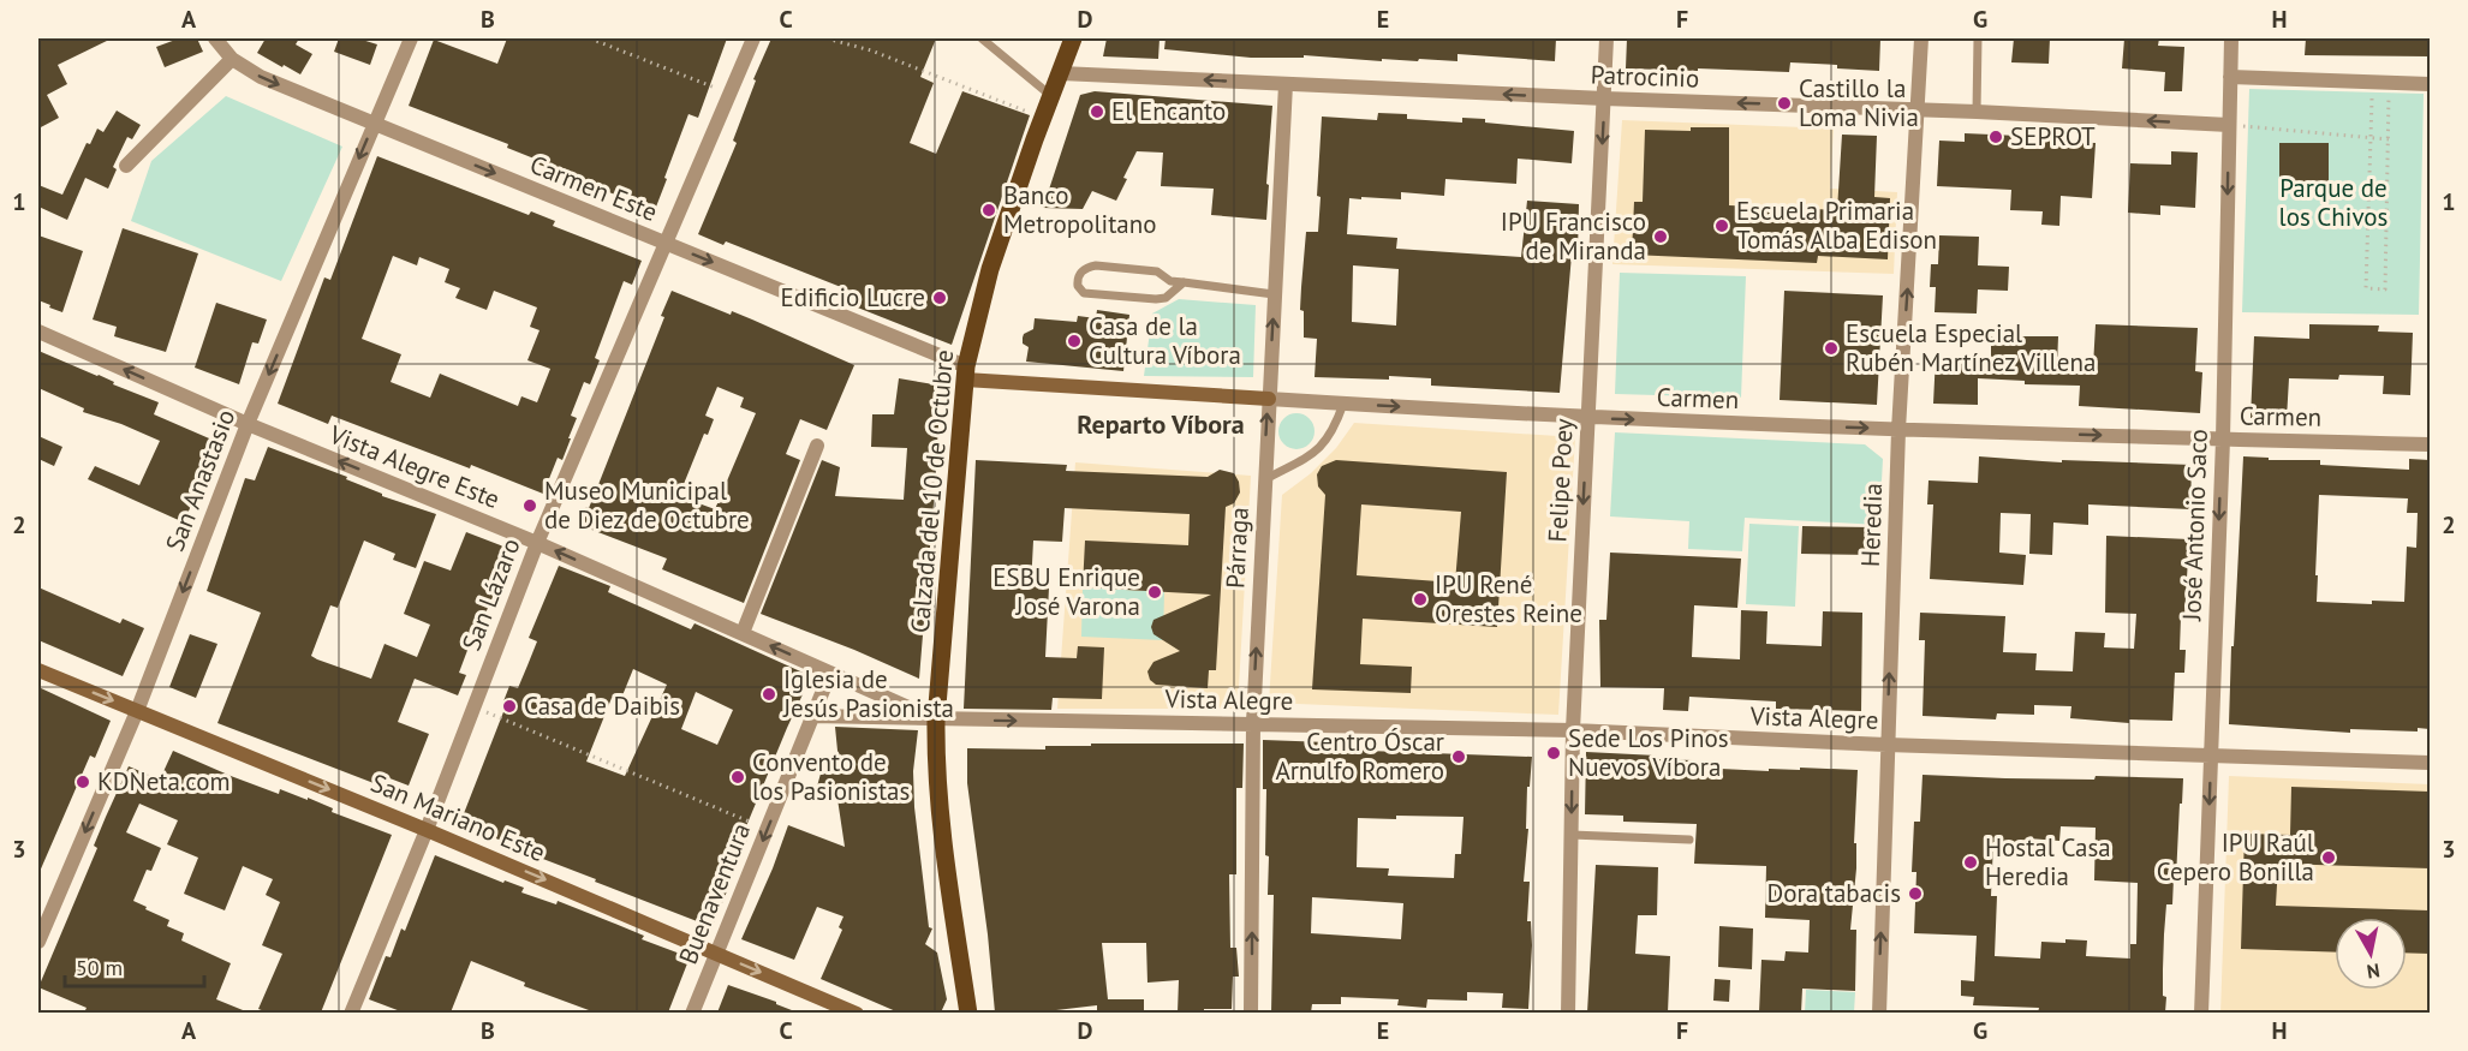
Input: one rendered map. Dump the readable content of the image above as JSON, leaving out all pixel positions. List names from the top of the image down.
{
  "streets": {
    "main road": ["Calzada del 10 de Octubre"],
    "street": [
      "Patrocinio",
      "Carmen Este",
      "Carmen",
      "Vista Alegre Este",
      "San Anastasio",
      "Felipe Poey",
      "Heredia",
      "José Antonio Saco",
      "Párraga",
      "San Lázaro",
      "Vista Alegre",
      "San Mariano Este",
      "Buenaventura"
    ]
  },
  "crossings": [
    ["Patrocinio", "Felipe Poey"],
    ["Patrocinio", "Calzada del 10 de Octubre"],
    ["Patrocinio", "Heredia"],
    ["Patrocinio", "José Antonio Saco"],
    ["Patrocinio", "Párraga"],
    ["Carmen Este", "Carmen"],
    ["Carmen Este", "San Anastasio"],
    ["Carmen Este", "Calzada del 10 de Octubre"],
    ["Carmen Este", "San Lázaro"],
    ["Carmen", "Felipe Poey"],
    ["Carmen", "Calzada del 10 de Octubre"],
    ["Carmen", "Heredia"],
    ["Carmen", "José Antonio Saco"],
    ["Carmen", "Párraga"],
    ["Vista Alegre Este", "San Anastasio"],
    ["Vista Alegre Este", "Calzada del 10 de Octubre"],
    ["Vista Alegre Este", "San Lázaro"],
    ["Vista Alegre Este", "Vista Alegre"],
    ["Vista Alegre Este", "Buenaventura"],
    ["San Anastasio", "San Mariano Este"],
    ["Felipe Poey", "Vista Alegre"],
    ["Calzada del 10 de Octubre", "Vista Alegre"],
    ["Heredia", "Vista Alegre"],
    ["José Antonio Saco", "Vista Alegre"],
    ["Párraga", "Vista Alegre"],
    ["San Lázaro", "San Mariano Este"],
    ["San Mariano Este", "Buenaventura"]
  ],
  "one_way": [
    "Patrocinio",
    "Carmen Este",
    "Carmen",
    "Vista Alegre Este",
    "San Anastasio",
    "Felipe Poey",
    "Heredia",
    "José Antonio Saco",
    "Párraga",
    "San Mariano Este",
    "Buenaventura"
  ],
  "districts": ["Reparto Víbora"],
  "parks": ["Parque de los Chivos"],
  "places": [
    "Castillo la Loma Nivia",
    "El Encanto",
    "SEPROT",
    "Banco Metropolitano",
    "Escuela Primaria Tomás Alba Edison",
    "IPU Francisco de Miranda",
    "Edificio Lucre",
    "Casa de la Cultura Víbora",
    "Escuela Especial Rubén Martínez Villena",
    "Museo Municipal de Diez de Octubre",
    "ESBU Enrique José Varona",
    "IPU René Orestes Reine",
    "Iglesia de Jesús Pasionista",
    "Casa de Daibis",
    "Sede Los Pinos Nuevos Víbora",
    "Centro Óscar Arnulfo Romero",
    "Convento de los Pasionistas",
    "KDNeta.com",
    "IPU Raúl Cepero Bonilla",
    "Hostal Casa Heredia",
    "Dora tabacis"
  ],
  "scale_bar": "50 m",
  "north": "bottom",
  "grid": {
    "columns": [
      "A",
      "B",
      "C",
      "D",
      "E",
      "F",
      "G",
      "H"
    ],
    "rows": ["1", "2", "3"]
  }
}
